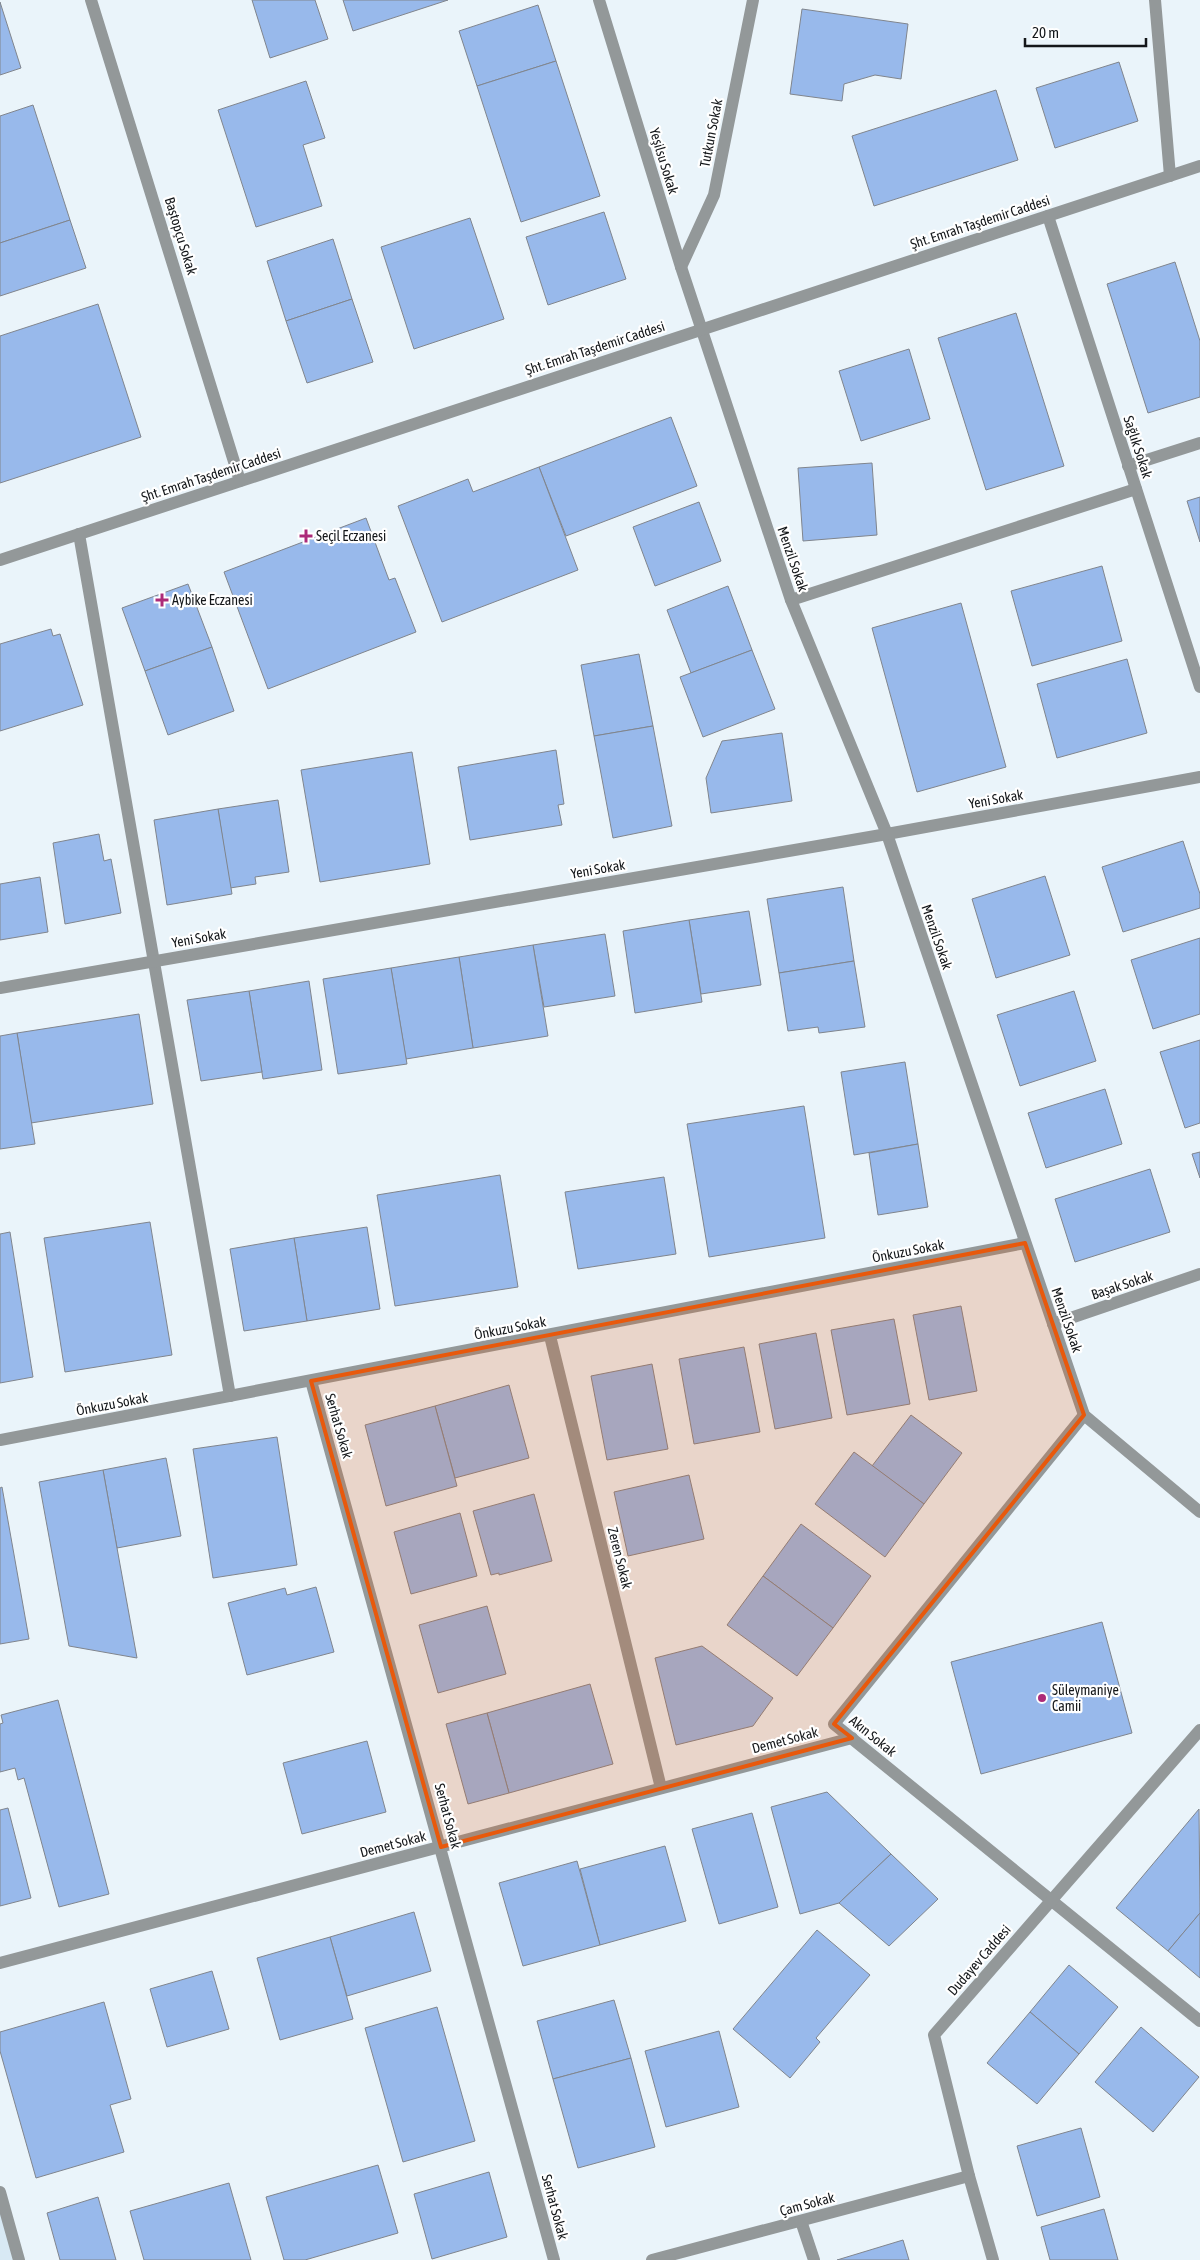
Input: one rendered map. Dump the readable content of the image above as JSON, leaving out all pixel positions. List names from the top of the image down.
{
  "streets": {
    "street": [
      "Tutkun Sokak",
      "Yeşilsu Sokak",
      "Şht. Emrah Taşdemir Caddesi",
      "Baştopçu Sokak",
      "Sağlık Sokak",
      "Menzil Sokak",
      "Yeni Sokak",
      "Önkuzu Sokak",
      "Başak Sokak",
      "Serhat Sokak",
      "Zeren Sokak",
      "Akın Sokak",
      "Demet Sokak",
      "Dudayev Caddesi",
      "Çam Sokak"
    ]
  },
  "crossings": [
    ["Tutkun Sokak", "Yeşilsu Sokak"],
    ["Yeşilsu Sokak", "Şht. Emrah Taşdemir Caddesi"],
    ["Yeşilsu Sokak", "Menzil Sokak"],
    ["Şht. Emrah Taşdemir Caddesi", "Baştopçu Sokak"],
    ["Şht. Emrah Taşdemir Caddesi", "Sağlık Sokak"],
    ["Şht. Emrah Taşdemir Caddesi", "Menzil Sokak"],
    ["Menzil Sokak", "Yeni Sokak"],
    ["Menzil Sokak", "Önkuzu Sokak"],
    ["Menzil Sokak", "Başak Sokak"],
    ["Menzil Sokak", "Akın Sokak"],
    ["Önkuzu Sokak", "Serhat Sokak"],
    ["Önkuzu Sokak", "Zeren Sokak"],
    ["Serhat Sokak", "Demet Sokak"],
    ["Zeren Sokak", "Demet Sokak"],
    ["Akın Sokak", "Demet Sokak"],
    ["Akın Sokak", "Dudayev Caddesi"],
    ["Dudayev Caddesi", "Çam Sokak"]
  ],
  "places": {
    "health": ["Seçil Eczanesi", "Aybike Eczanesi"],
    "other": ["Süleymaniye Camii"]
  },
  "scale_bar": "20 m"
}
